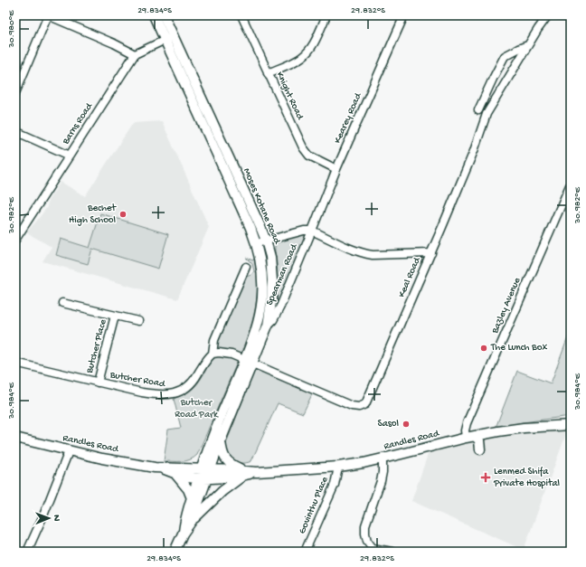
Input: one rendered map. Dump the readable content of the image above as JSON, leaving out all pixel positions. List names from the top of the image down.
{
  "streets": {
    "street": [
      "Knight Road",
      "Kearey Road",
      "Barns Road",
      "Moses Kotane Road",
      "Spearman Road",
      "Keal Road",
      "Bazley Avenue",
      "Butcher Place",
      "Butcher Road",
      "Randles Road",
      "Govinthu Place"
    ]
  },
  "crossings": [
    ["Knight Road", "Kearey Road"],
    ["Kearey Road", "Spearman Road"],
    ["Moses Kotane Road", "Spearman Road"],
    ["Moses Kotane Road", "Keal Road"],
    ["Moses Kotane Road", "Randles Road"],
    ["Keal Road", "Butcher Road"],
    ["Bazley Avenue", "Randles Road"],
    ["Butcher Place", "Butcher Road"],
    ["Randles Road", "Govinthu Place"]
  ],
  "parks": ["Butcher Road Park"],
  "places": {
    "other": ["Bechet High School", "The Lunch Box", "Sasol"],
    "health": ["Lenmed Shifa Private Hospital"]
  },
  "north": "right",
  "coordinates": [
    "29.834°S",
    "29.832°S",
    "30.980°E",
    "30.982°E",
    "30.984°E"
  ]
}
